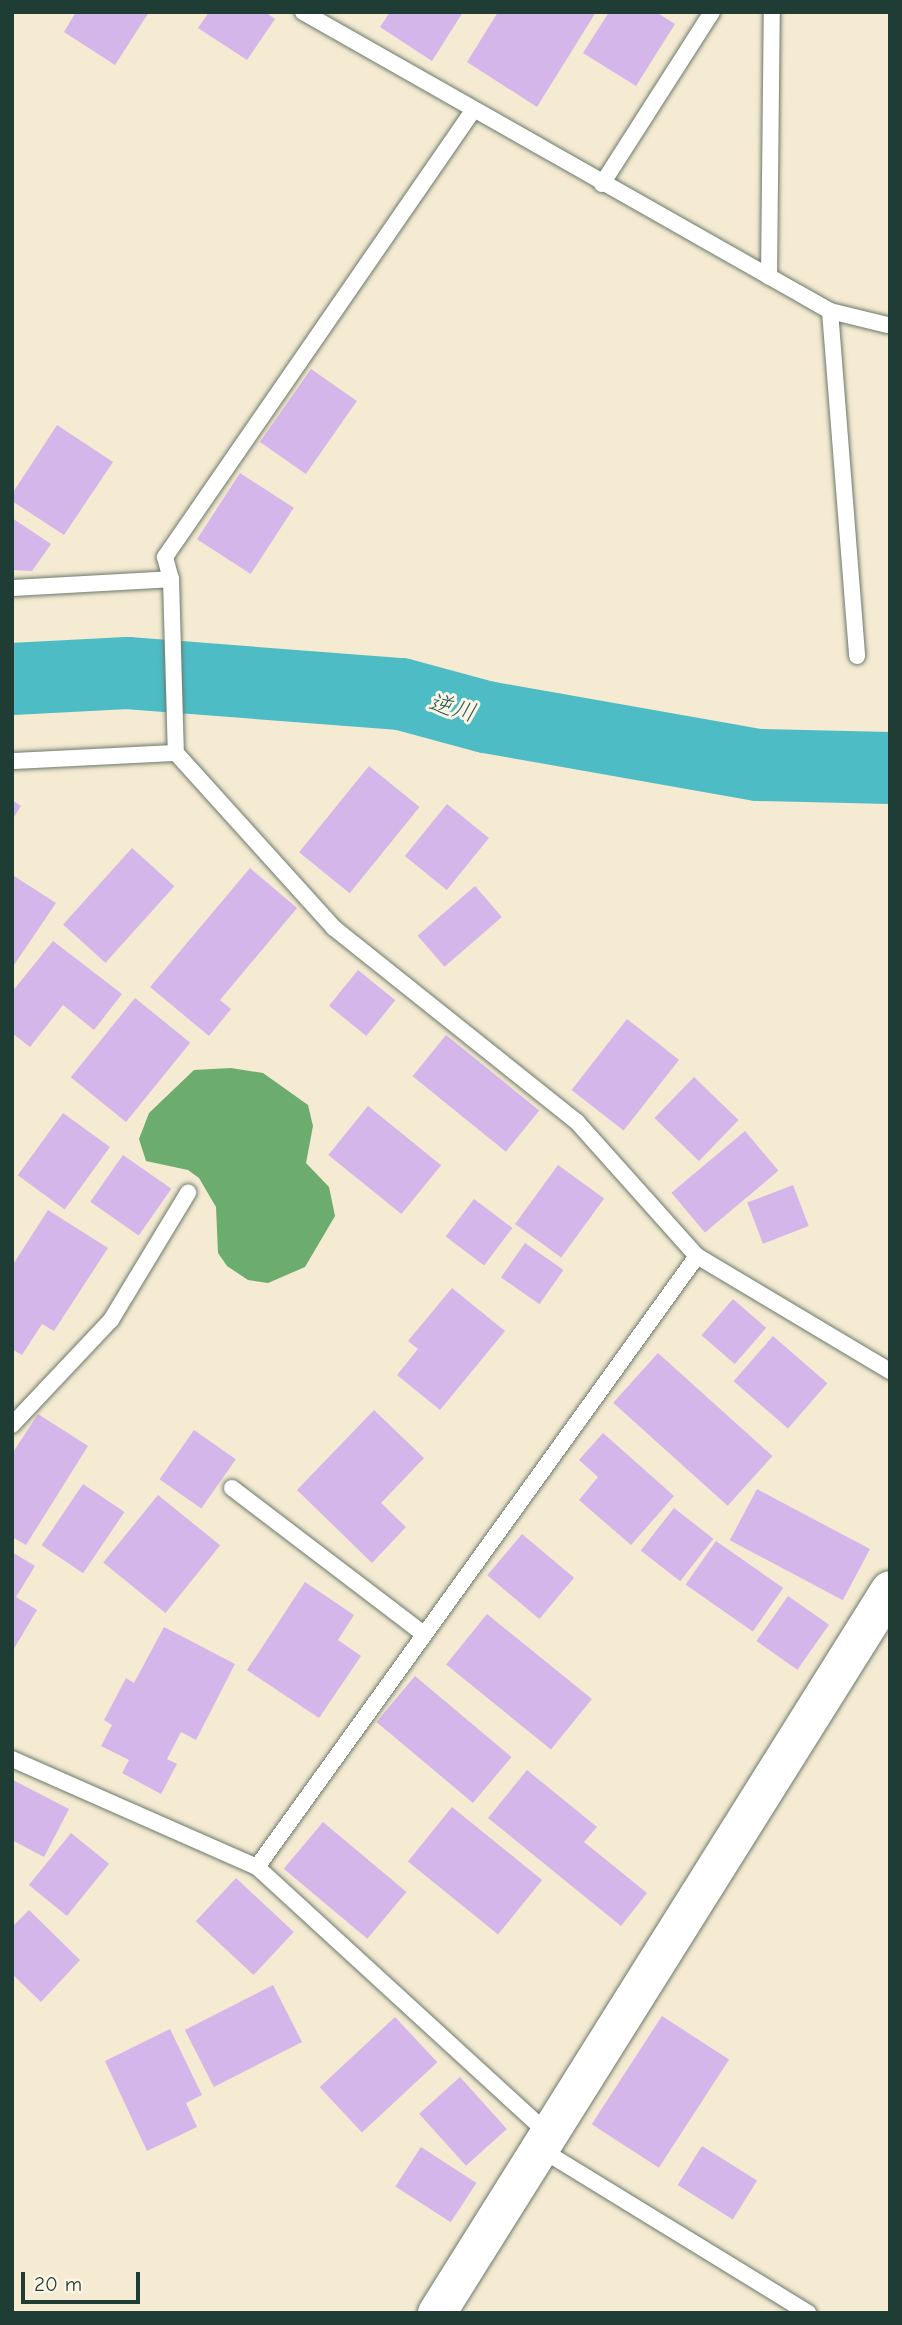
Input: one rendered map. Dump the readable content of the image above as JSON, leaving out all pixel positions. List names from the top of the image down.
{
  "water": ["逆川"],
  "scale_bar": "20 m"
}
